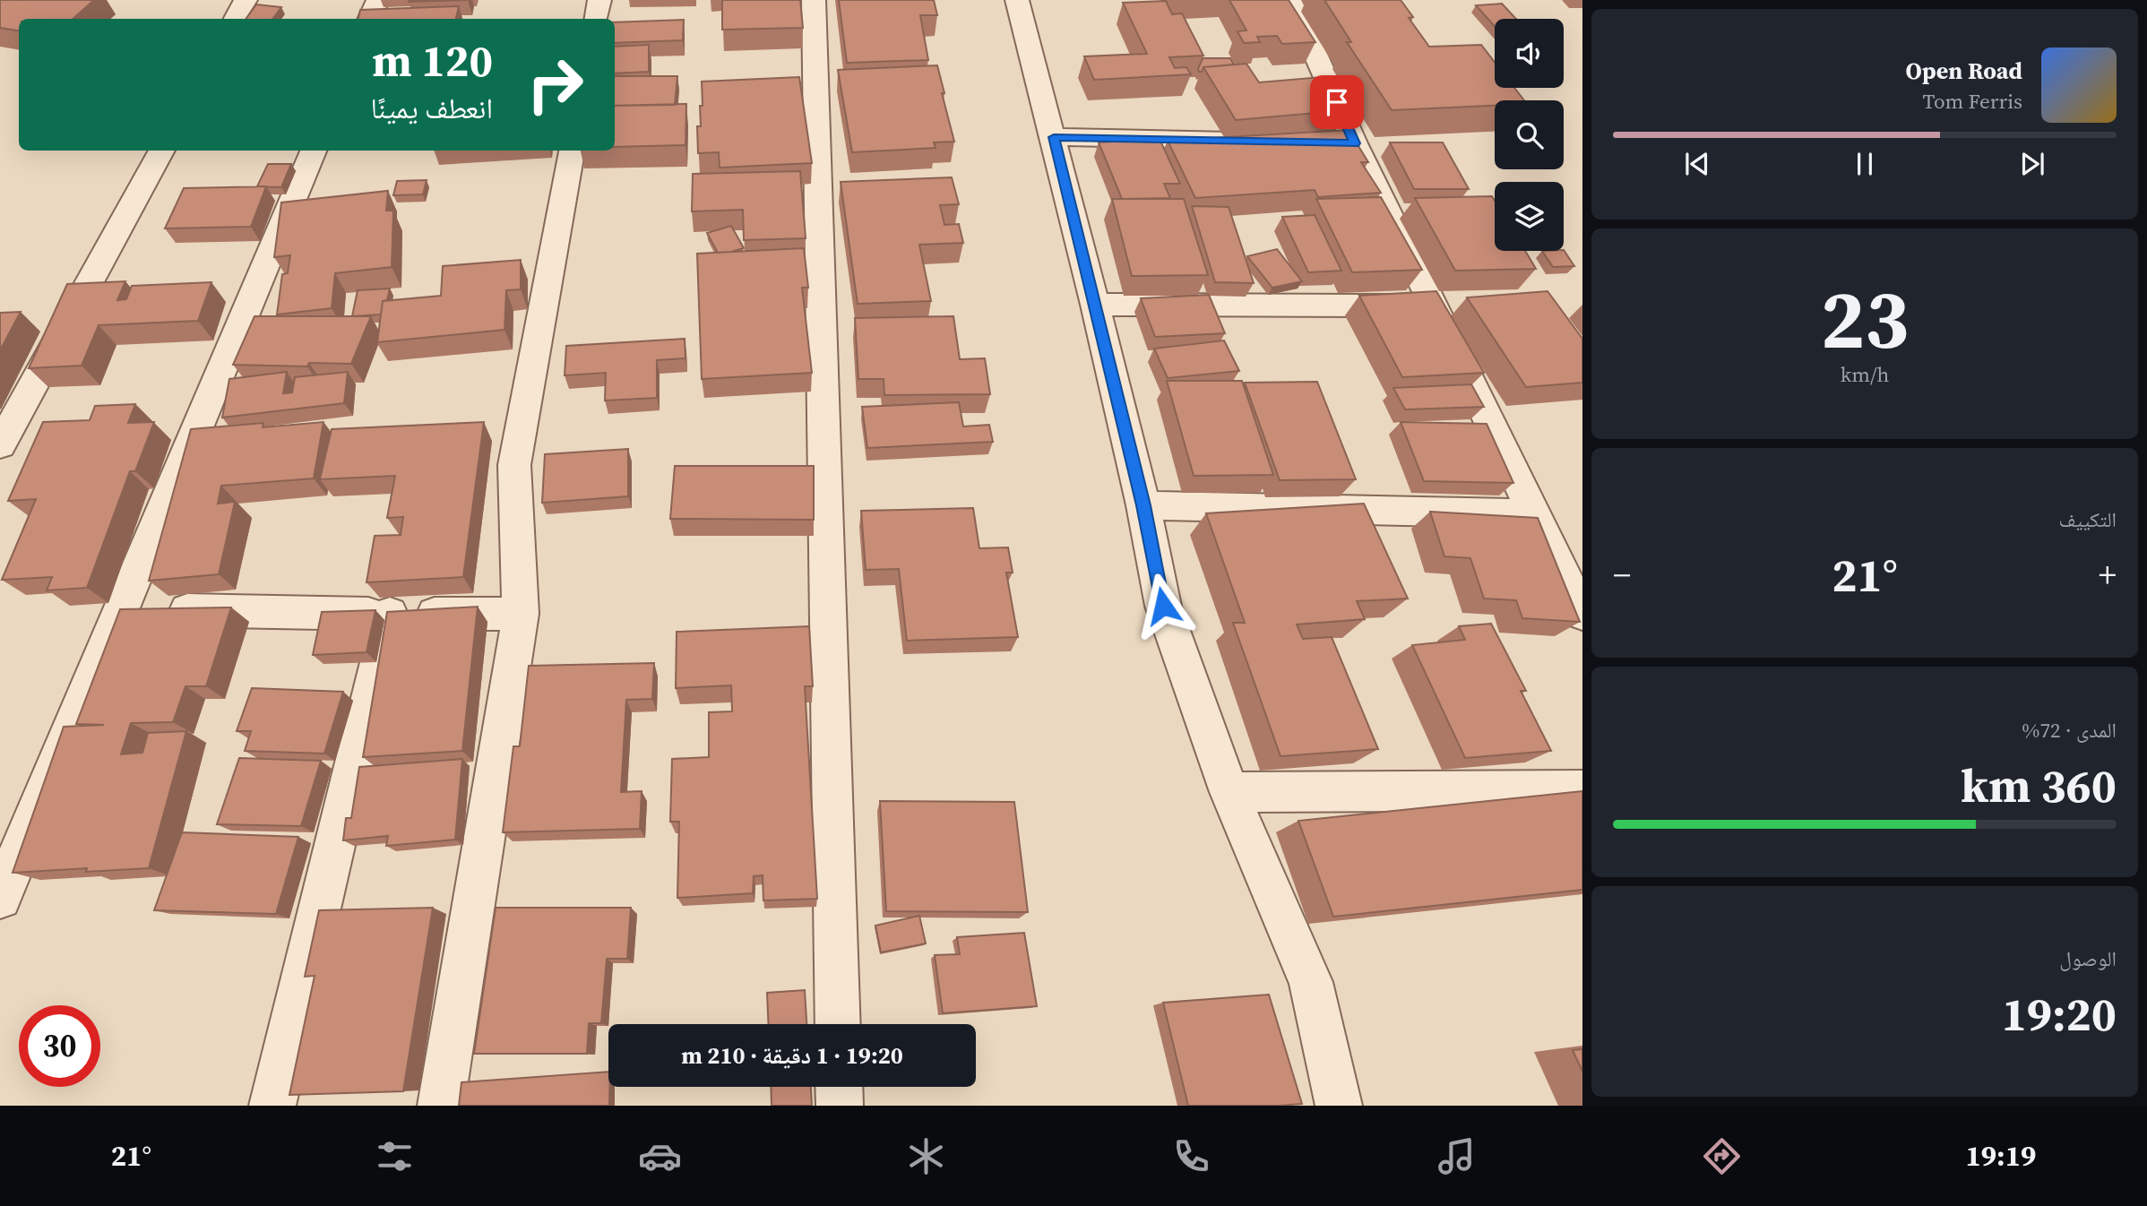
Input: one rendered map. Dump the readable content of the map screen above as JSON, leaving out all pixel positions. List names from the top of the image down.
{
  "page": {
    "turn": ["120 m", "انعطف يمينًا"],
    "song": ["Open Road", "Tom Ferris"],
    "tile": [
      ["23", "km/h"],
      "التكييف",
      ["المدى · 72%", "360 km"],
      ["الوصول", "19:20"]
    ],
    "heat": ["−", "21°", "+"],
    "limit": "30",
    "trip": "19:20 · 1 دقيقة · 210 m",
    "tabs": ["19:19", "21°"]
  }
}
